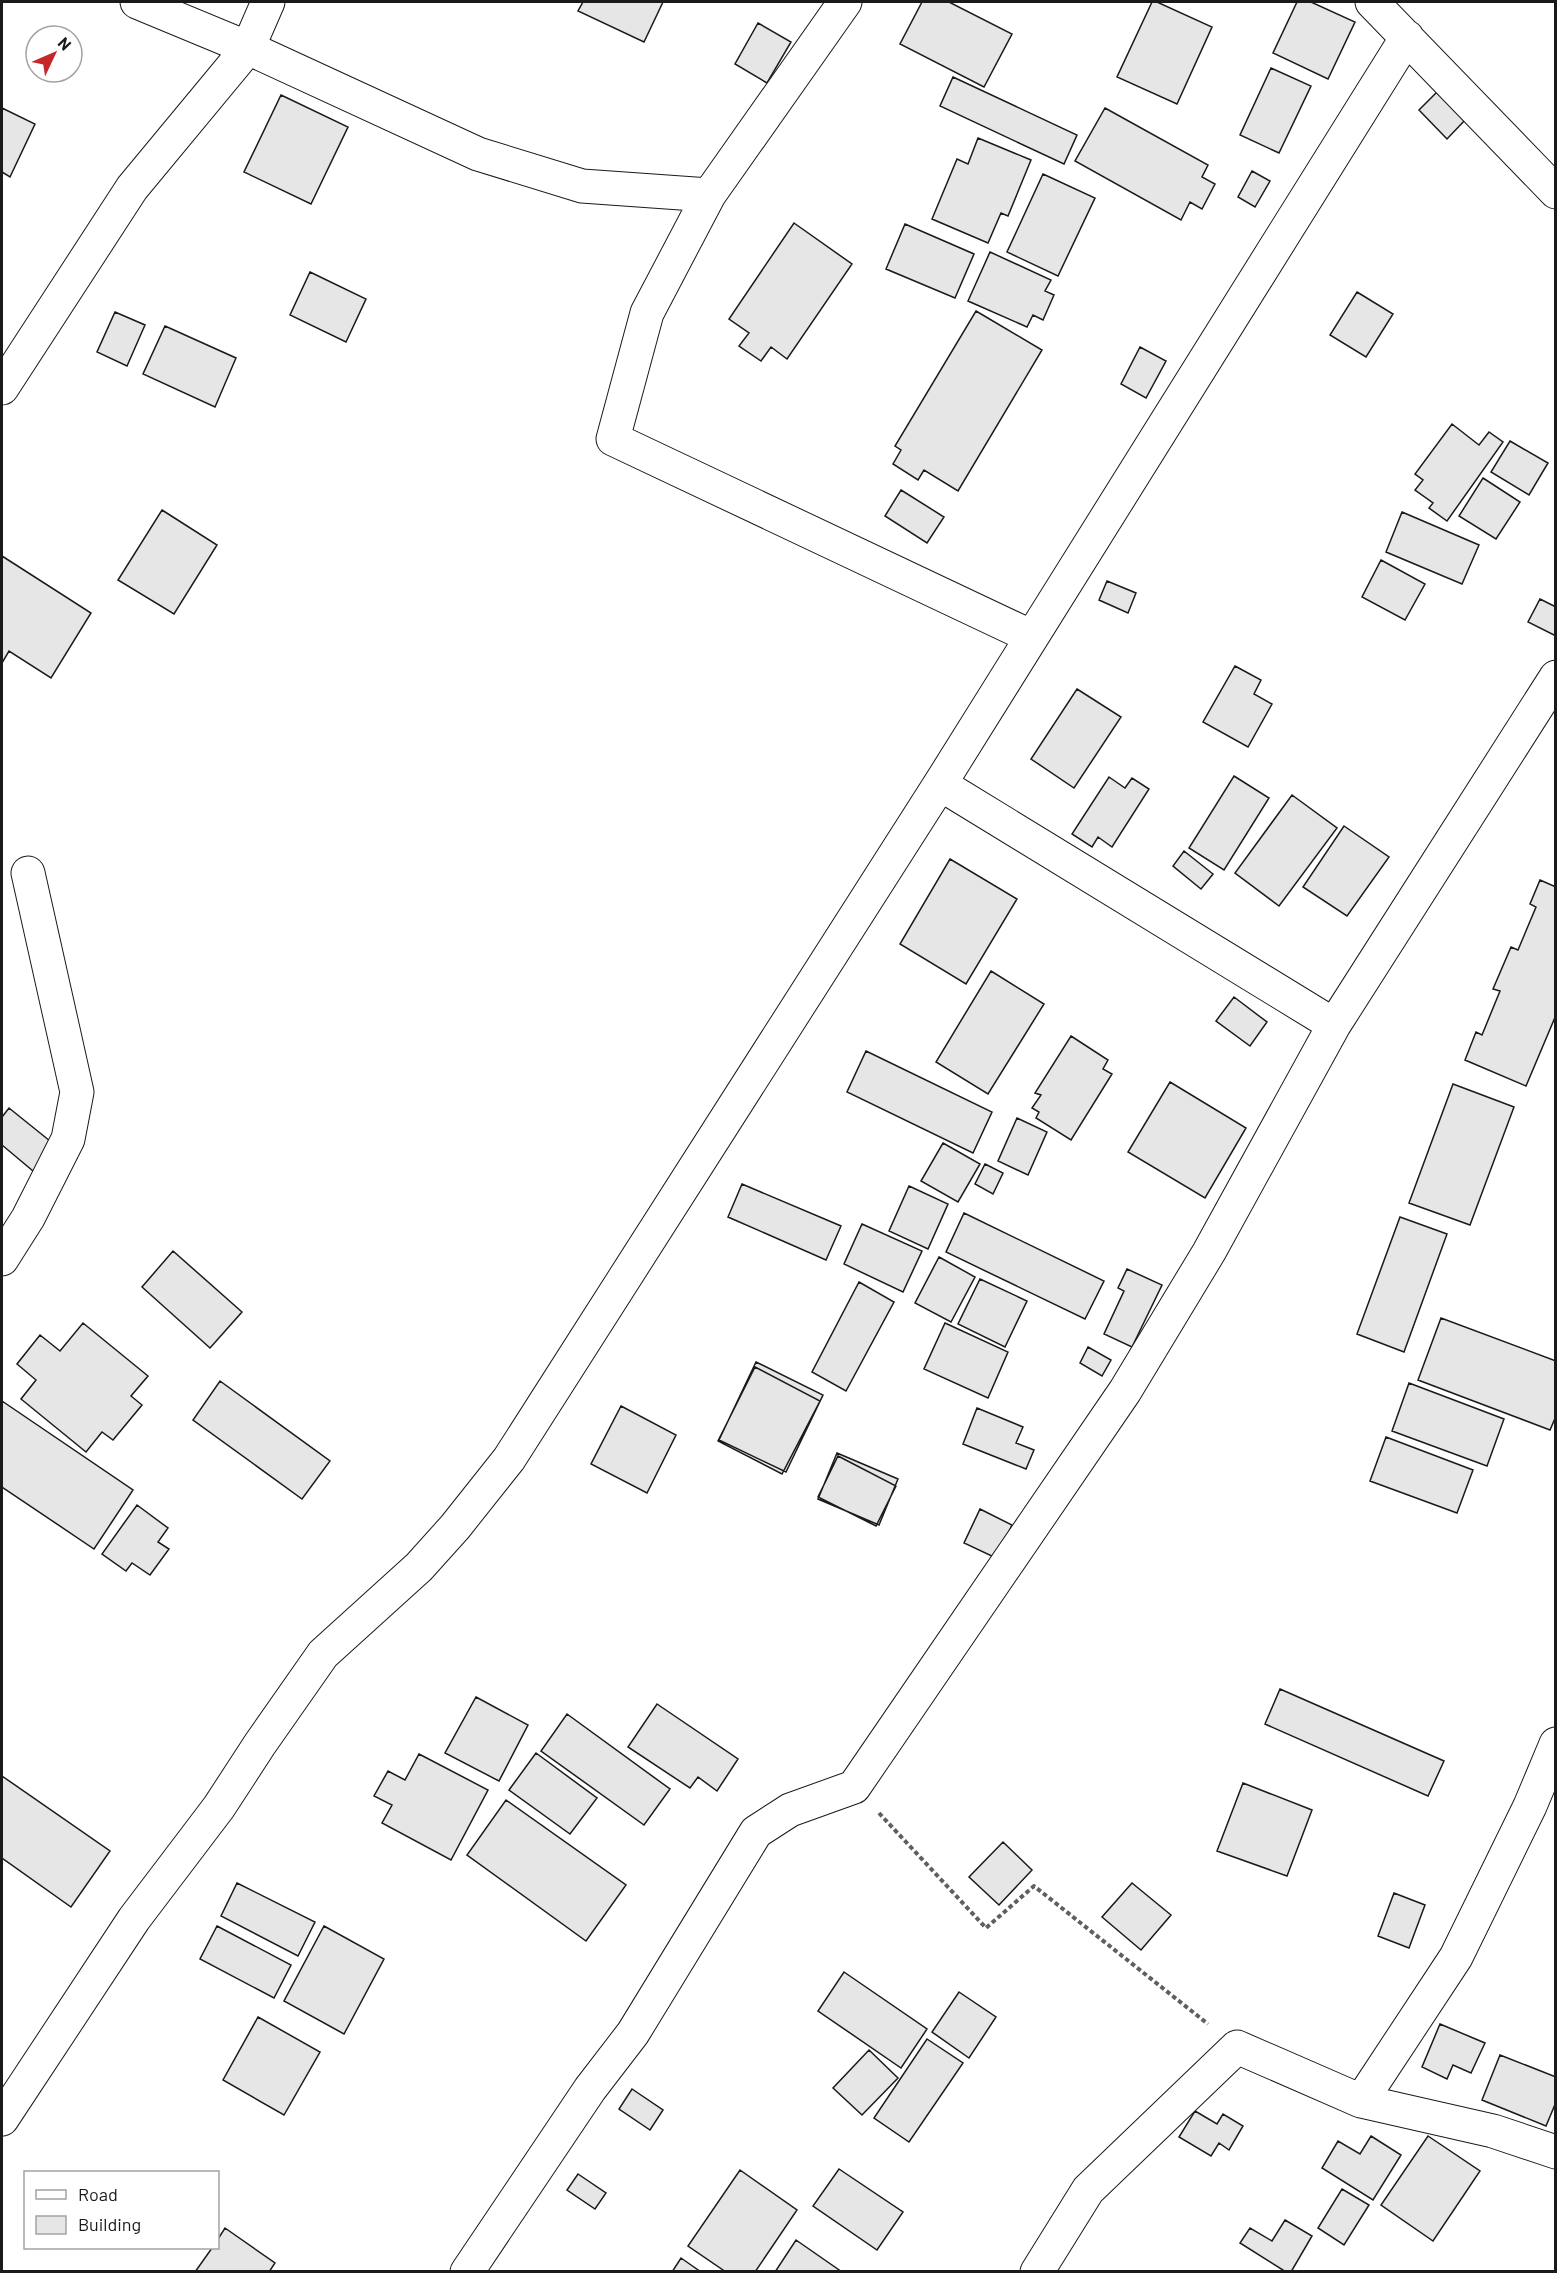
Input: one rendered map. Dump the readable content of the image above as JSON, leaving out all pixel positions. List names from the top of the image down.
{
  "legend": ["Road", "Building"],
  "north": "top right"
}
